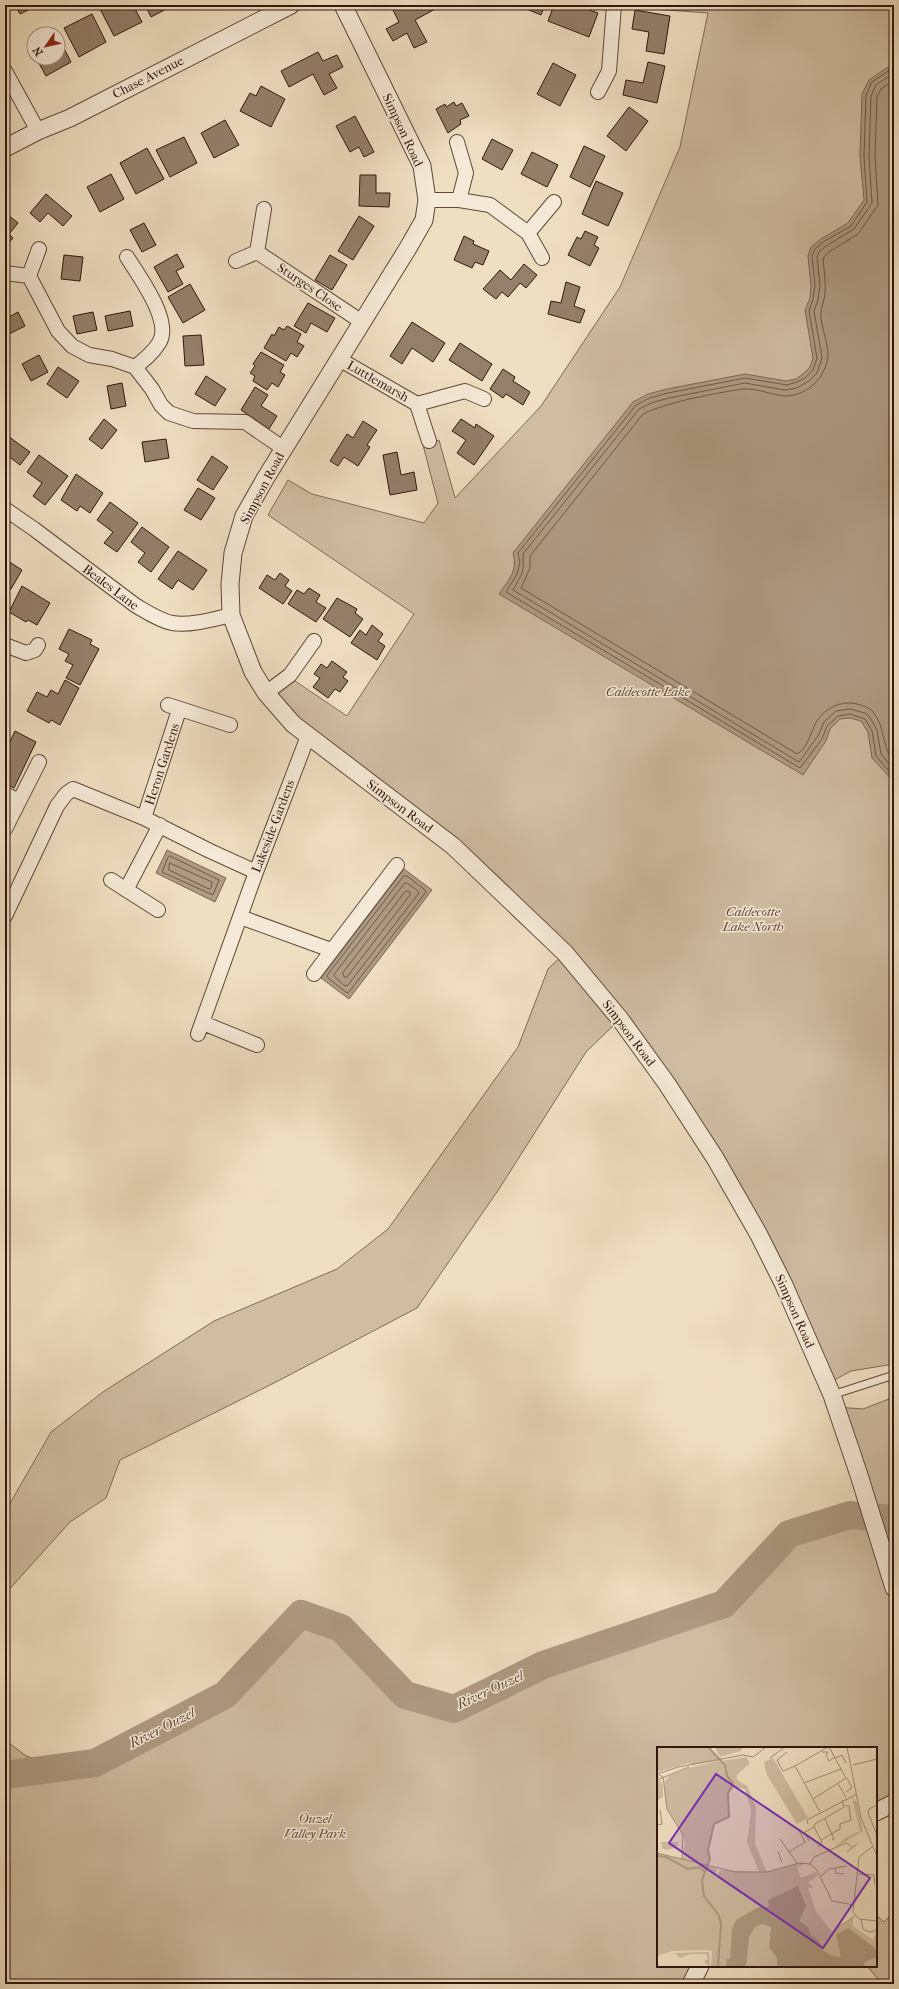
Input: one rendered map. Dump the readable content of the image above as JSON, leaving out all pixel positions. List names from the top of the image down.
{
  "streets": {
    "street": [
      "Chase Avenue",
      "Simpson Road",
      "Sturges Close",
      "Luttlemarsh",
      "Beales Lane",
      "Heron Gardens",
      "Lakeside Gardens"
    ]
  },
  "crossings": [
    ["Simpson Road", "Sturges Close"],
    ["Simpson Road", "Luttlemarsh"],
    ["Simpson Road", "Beales Lane"],
    ["Simpson Road", "Lakeside Gardens"]
  ],
  "water": ["River Ouzel"],
  "parks": ["Caldecotte Lake", "Caldecotte Lake North", "Ouzel Valley Park"],
  "north": "bottom left"
}
